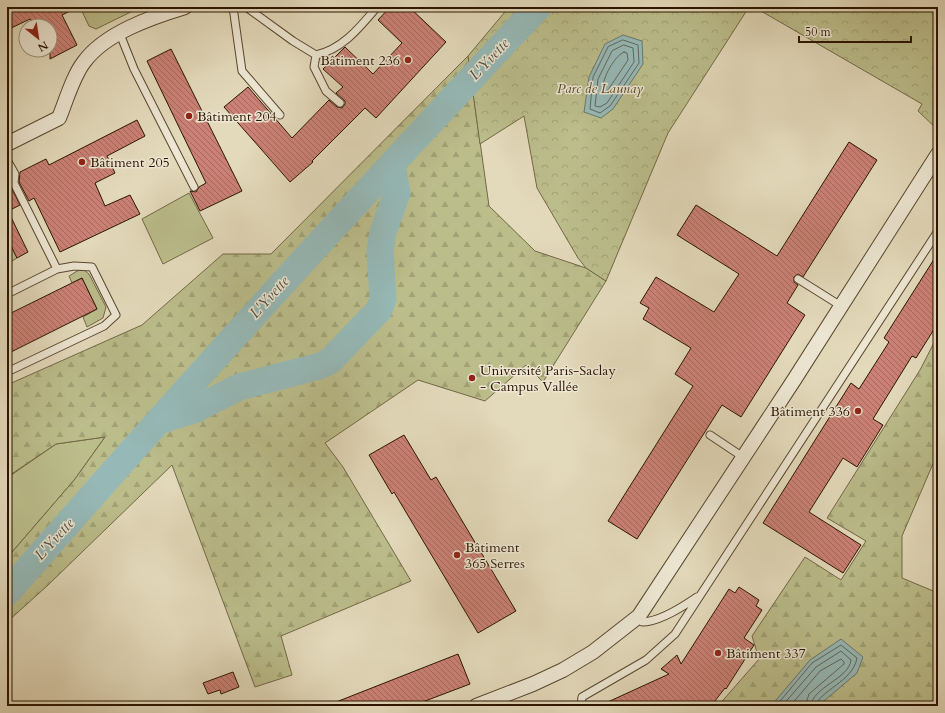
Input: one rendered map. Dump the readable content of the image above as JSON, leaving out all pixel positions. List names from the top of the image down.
{
  "water": ["L'Yvette"],
  "parks": ["Parc de Launay"],
  "places": [
    "Bâtiment 236",
    "Bâtiment 204",
    "Bâtiment 205",
    "Université Paris-Saclay - Campus Vallée",
    "Bâtiment 336",
    "Bâtiment 365 Serres",
    "Bâtiment 337"
  ],
  "scale_bar": "50 m",
  "north": "bottom right"
}
